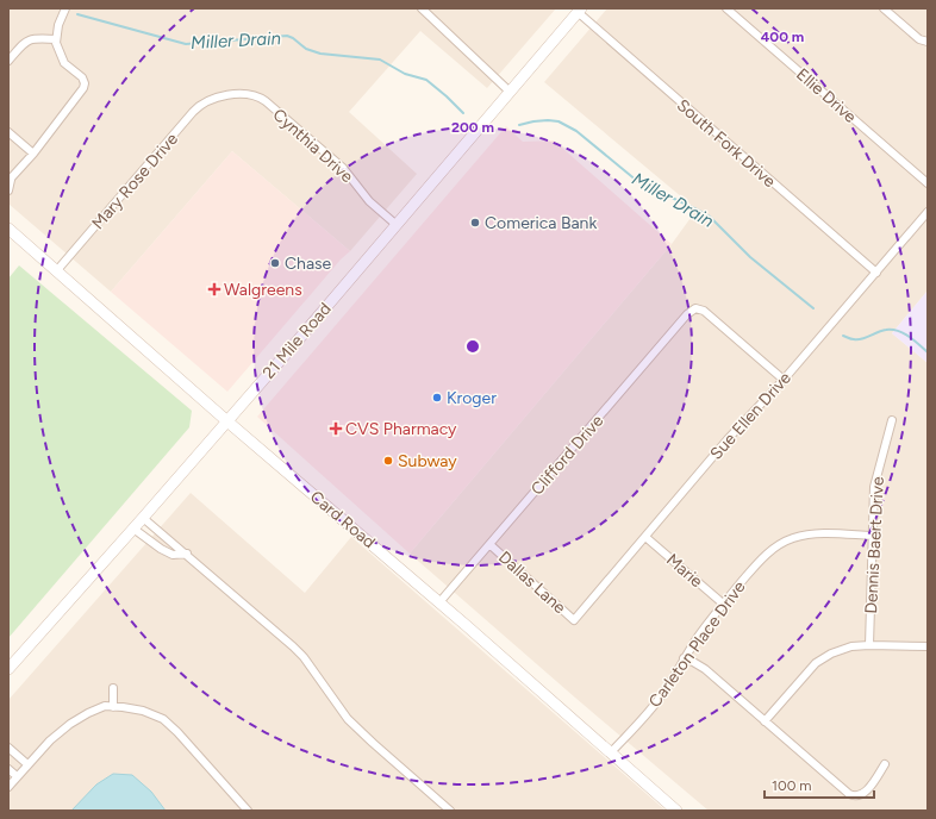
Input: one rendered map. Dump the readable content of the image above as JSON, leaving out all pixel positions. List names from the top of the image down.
{
  "streets": {
    "street": [
      "Ellie Drive",
      "South Fork Drive",
      "Cynthia Drive",
      "Mary Rose Drive",
      "21 Mile Road",
      "Sue Ellen Drive",
      "Clifford Drive",
      "Card Road",
      "Dennis Baert Drive",
      "Marie",
      "Dallas Lane",
      "Carleton Place Drive"
    ]
  },
  "crossings": [
    ["South Fork Drive", "21 Mile Road"],
    ["South Fork Drive", "Sue Ellen Drive"],
    ["Cynthia Drive", "Mary Rose Drive"],
    ["Cynthia Drive", "21 Mile Road"],
    ["Mary Rose Drive", "Card Road"],
    ["21 Mile Road", "Card Road"],
    ["Sue Ellen Drive", "Clifford Drive"],
    ["Sue Ellen Drive", "Marie"],
    ["Sue Ellen Drive", "Dallas Lane"],
    ["Clifford Drive", "Card Road"],
    ["Clifford Drive", "Dallas Lane"],
    ["Card Road", "Carleton Place Drive"],
    ["Dennis Baert Drive", "Carleton Place Drive"],
    ["Marie", "Carleton Place Drive"]
  ],
  "water": ["Miller Drain"],
  "places": {
    "other": [
      "Comerica Bank",
      "Chase",
      "Kroger",
      "Subway"
    ],
    "health": ["Walgreens", "CVS Pharmacy"]
  },
  "scale_bar": "100 m",
  "rings": ["400 m", "200 m"]
}
